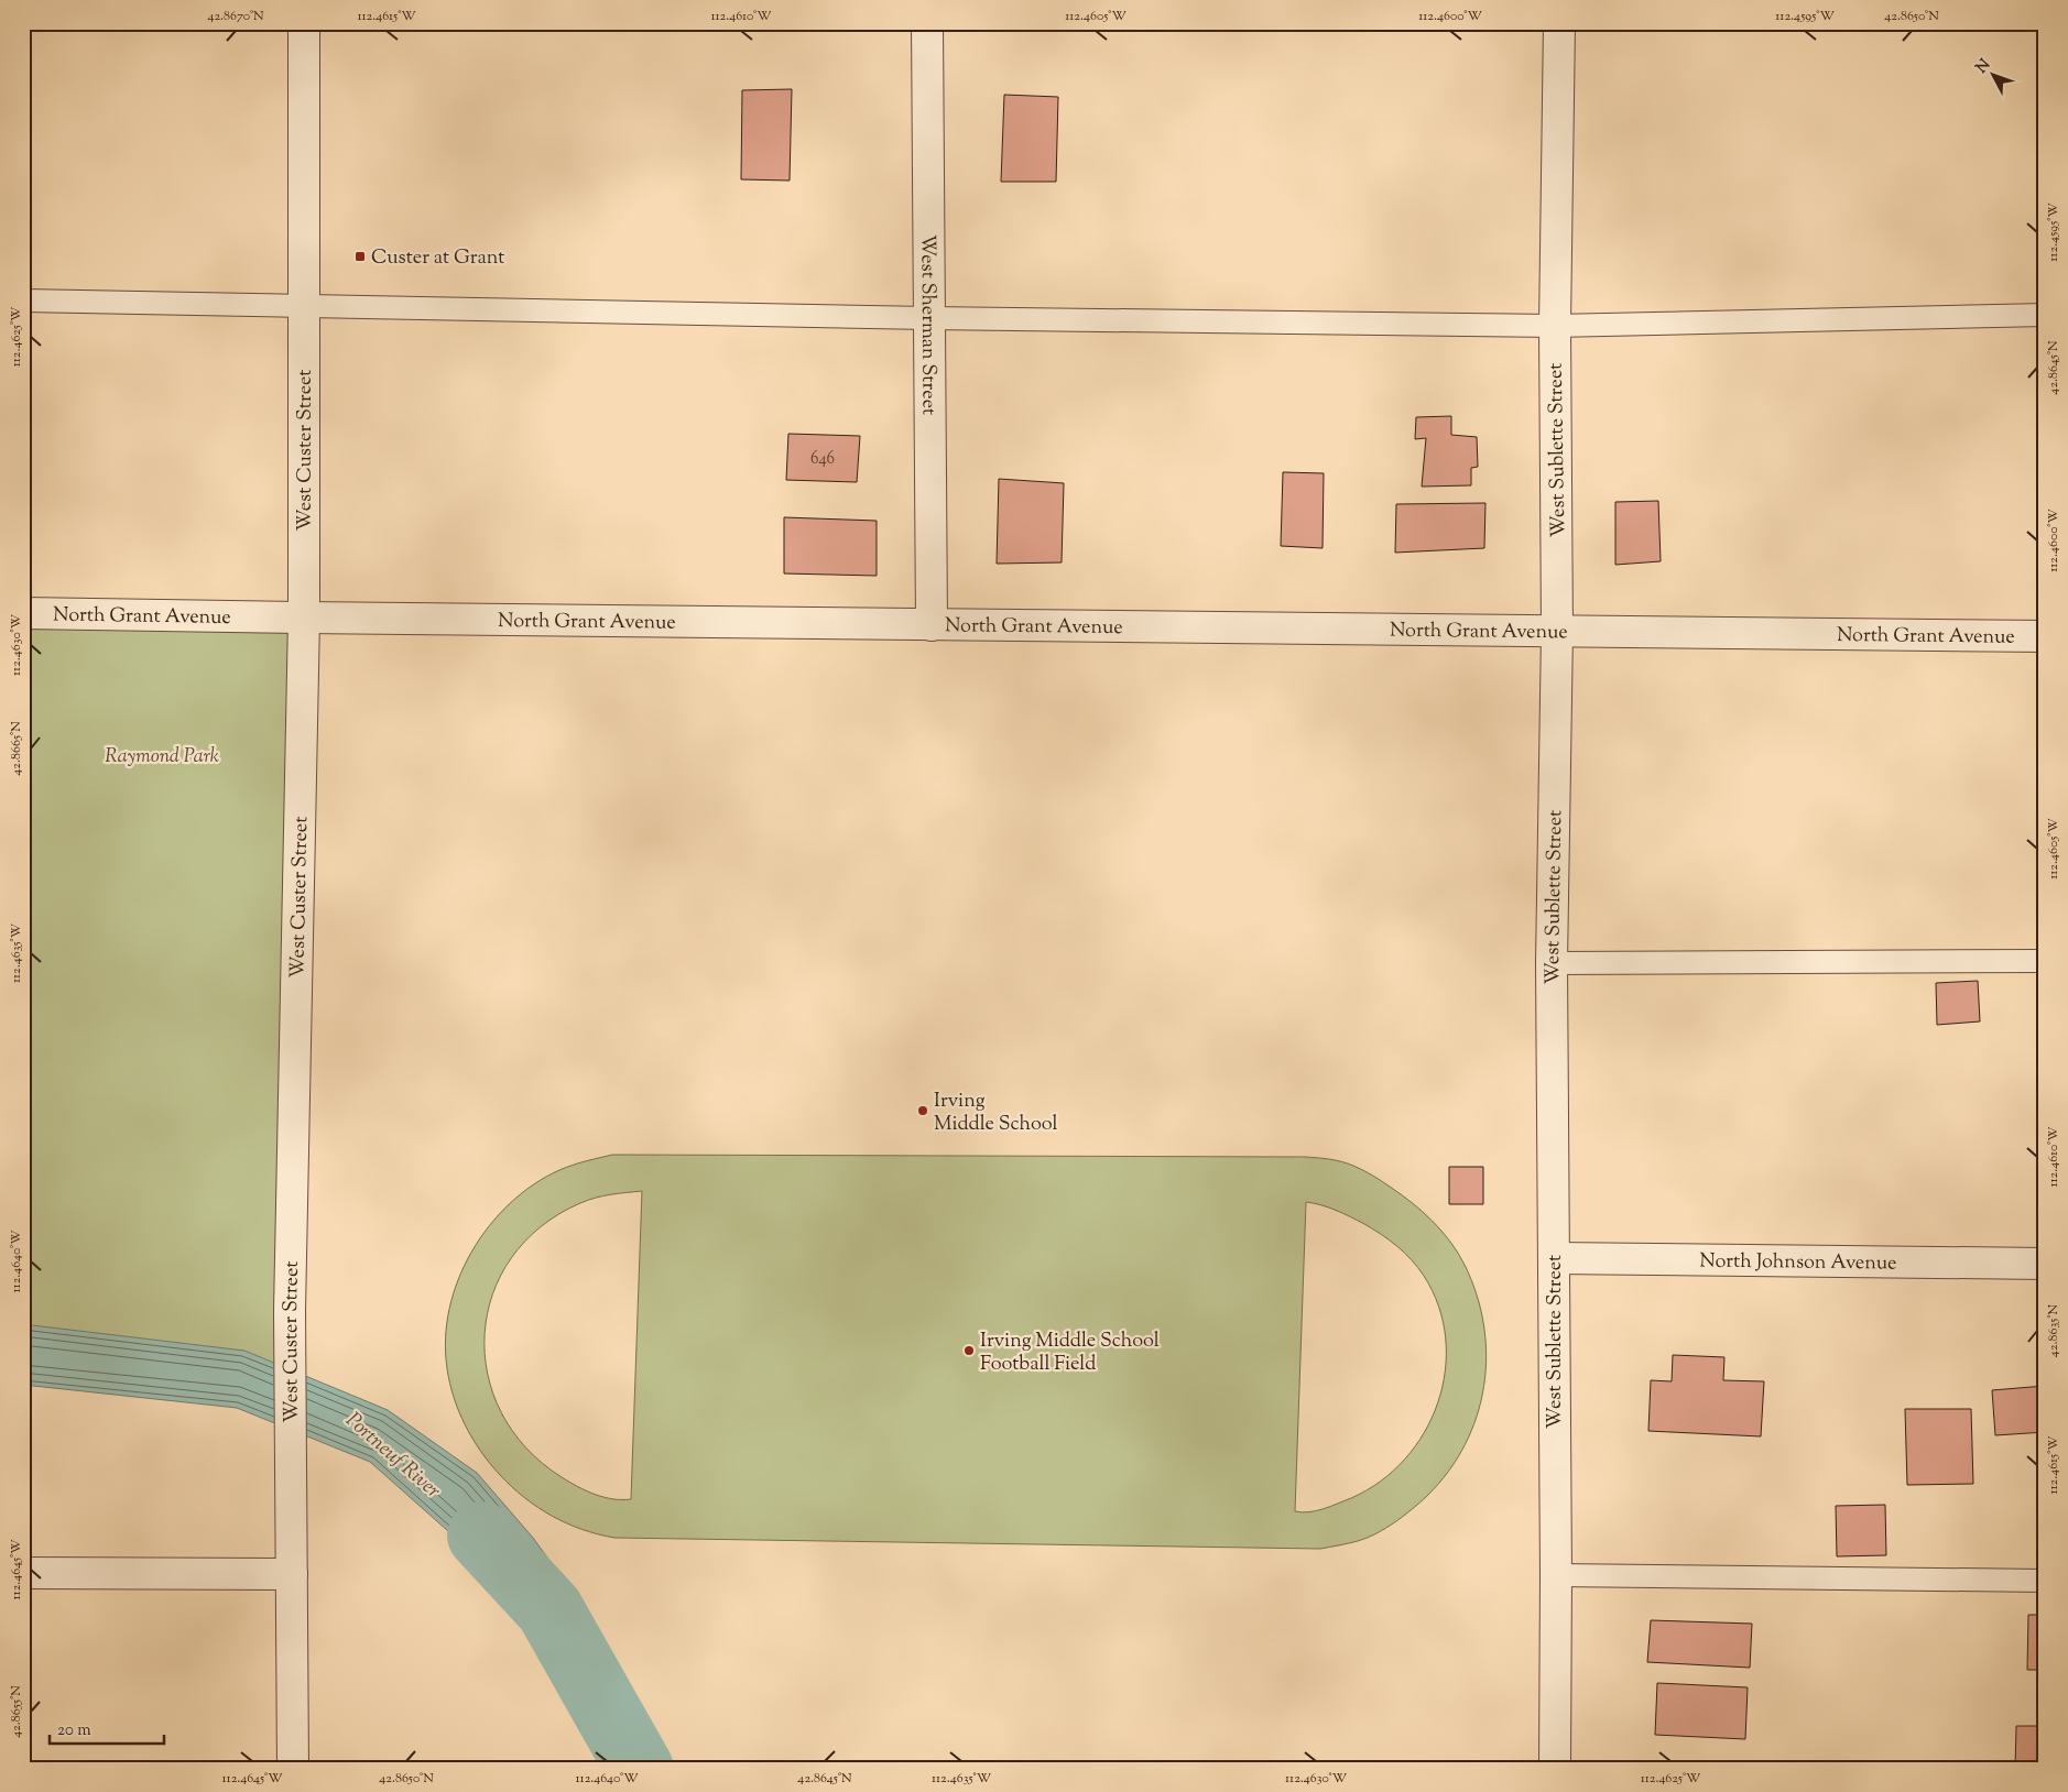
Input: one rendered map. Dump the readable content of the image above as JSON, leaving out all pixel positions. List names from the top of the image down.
{
  "streets": {
    "street": [
      "West Sherman Street",
      "West Custer Street",
      "West Sublette Street",
      "North Grant Avenue",
      "North Johnson Avenue"
    ]
  },
  "crossings": [
    ["West Sherman Street", "North Grant Avenue"],
    ["West Custer Street", "North Grant Avenue"],
    ["West Sublette Street", "North Grant Avenue"],
    ["West Sublette Street", "North Johnson Avenue"]
  ],
  "water": ["Portneuf River"],
  "parks": ["Raymond Park"],
  "places": {
    "transit": ["Custer at Grant"],
    "other": ["Irving Middle School", "Irving Middle School Football Field"]
  },
  "house_numbers": ["646"],
  "scale_bar": "20 m",
  "north": "top left",
  "coordinates": [
    "42.8670°N",
    "112.4615°W",
    "112.4610°W",
    "112.4605°W",
    "112.4600°W",
    "112.4595°W",
    "42.8650°N",
    "112.4625°W",
    "42.8645°N",
    "112.4630°W",
    "42.8665°N",
    "112.4635°W",
    "112.4640°W",
    "42.8635°N",
    "112.4645°W",
    "42.8655°N"
  ]
}
